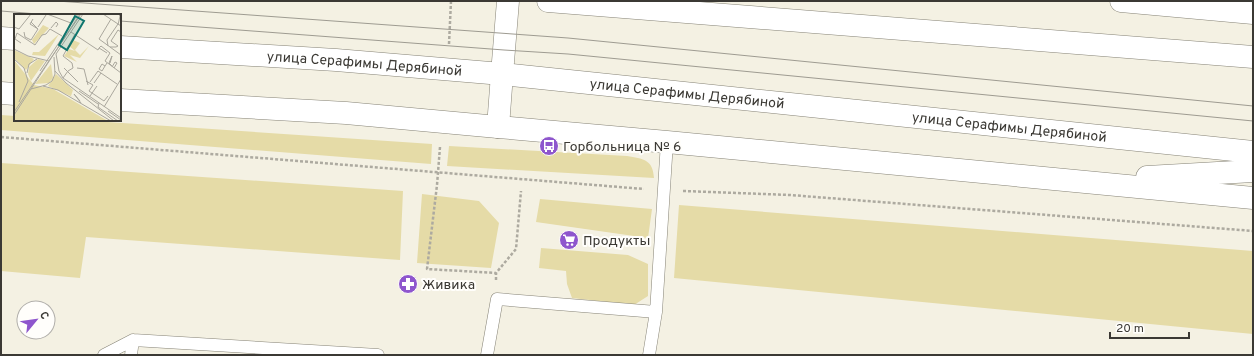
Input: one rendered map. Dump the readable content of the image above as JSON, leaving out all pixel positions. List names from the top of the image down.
{
  "streets": {
    "main road": ["улица Серафимы Дерябиной"]
  },
  "places": {
    "bus stop": ["Горбольница № 6"],
    "supermarket": ["Продукты"],
    "pharmacy": ["Живика"]
  },
  "scale_bar": "20 m",
  "north": "top right"
}
